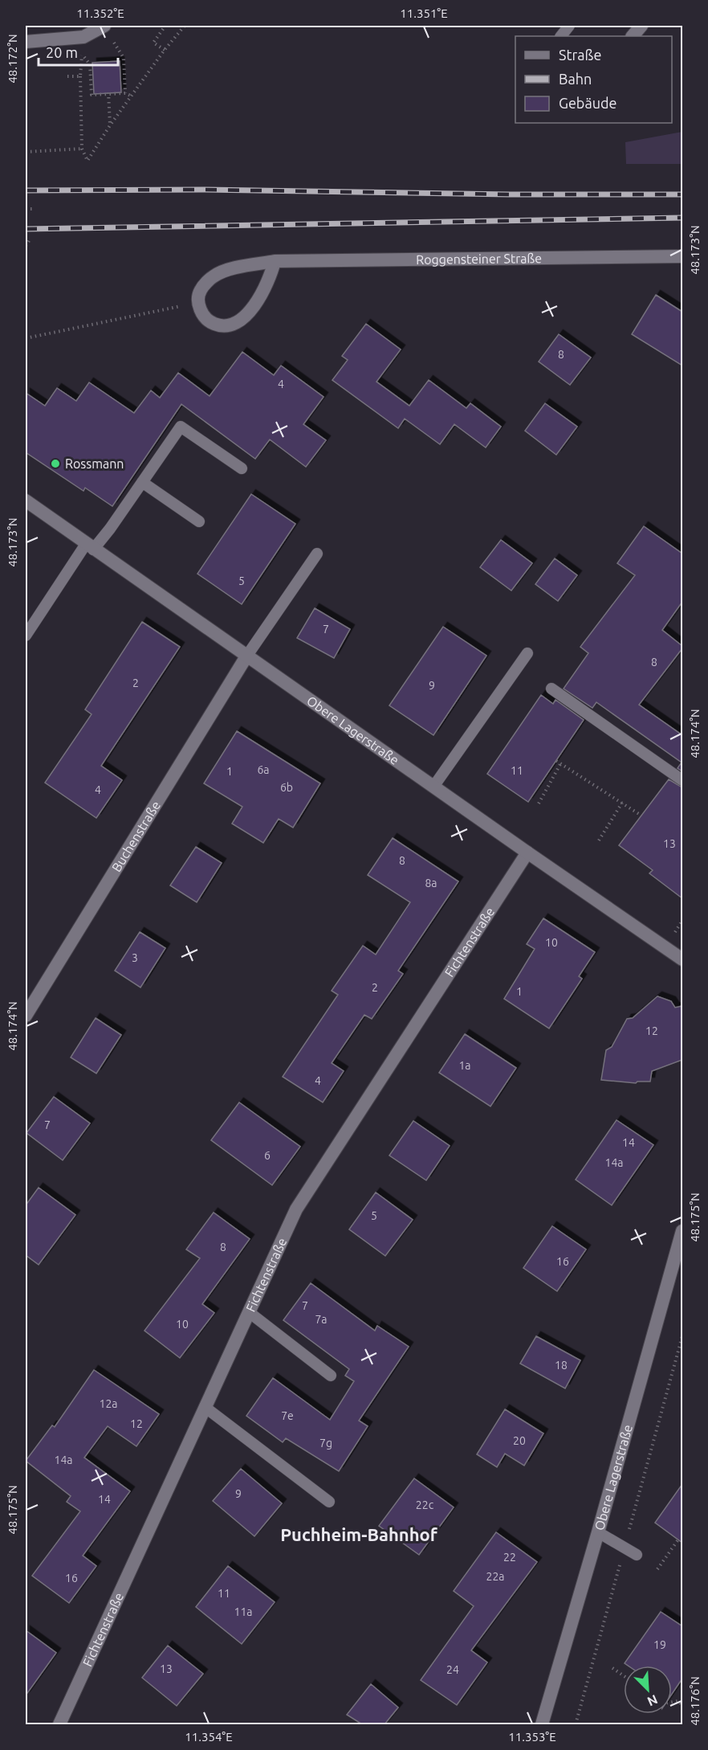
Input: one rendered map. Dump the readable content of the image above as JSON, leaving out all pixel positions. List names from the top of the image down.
{
  "streets": {
    "street": [
      "Roggensteiner Straße",
      "Obere Lagerstraße",
      "Buchenstraße",
      "Fichtenstraße"
    ]
  },
  "crossings": [
    ["Obere Lagerstraße", "Buchenstraße"],
    ["Obere Lagerstraße", "Fichtenstraße"]
  ],
  "districts": ["Puchheim-Bahnhof"],
  "places": ["Rossmann"],
  "house_numbers": [
    "8",
    "4",
    "5",
    "7",
    "8",
    "2",
    "9",
    "6a",
    "11",
    "1",
    "6b",
    "4",
    "13",
    "8",
    "8a",
    "10",
    "3",
    "2",
    "1",
    "12",
    "1a",
    "4",
    "7",
    "14",
    "6",
    "14a",
    "5",
    "8",
    "16",
    "7",
    "7a",
    "10",
    "18",
    "12a",
    "7e",
    "12",
    "20",
    "7g",
    "14a",
    "9",
    "14",
    "22c",
    "22",
    "22a",
    "16",
    "11",
    "11a",
    "19",
    "13",
    "24"
  ],
  "legend": ["Straße", "Bahn", "Gebäude"],
  "scale_bar": "20 m",
  "north": "bottom right",
  "coordinates": [
    "11.352°E",
    "11.351°E",
    "48.172°N",
    "48.173°N",
    "48.174°N",
    "48.175°N",
    "48.176°N",
    "11.354°E",
    "11.353°E"
  ]
}
